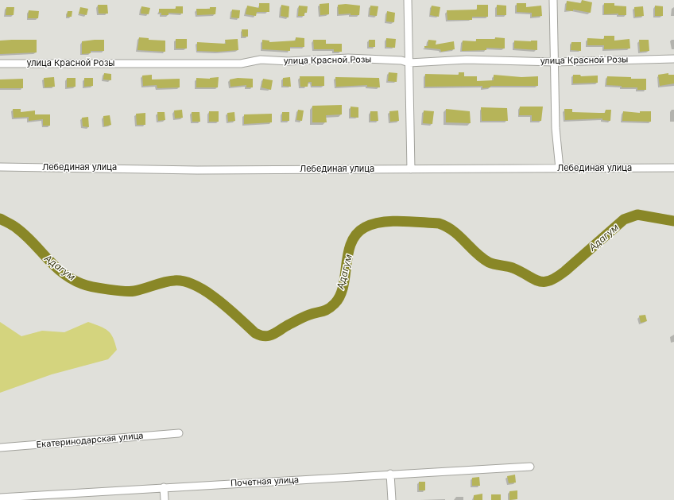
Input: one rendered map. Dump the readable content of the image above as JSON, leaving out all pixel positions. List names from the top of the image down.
{
  "streets": {
    "street": [
      "улица Красной Розы",
      "Лебединая улица",
      "Екатеринодарская улица",
      "Почетная улица"
    ]
  },
  "water": ["Адагум"]
}
